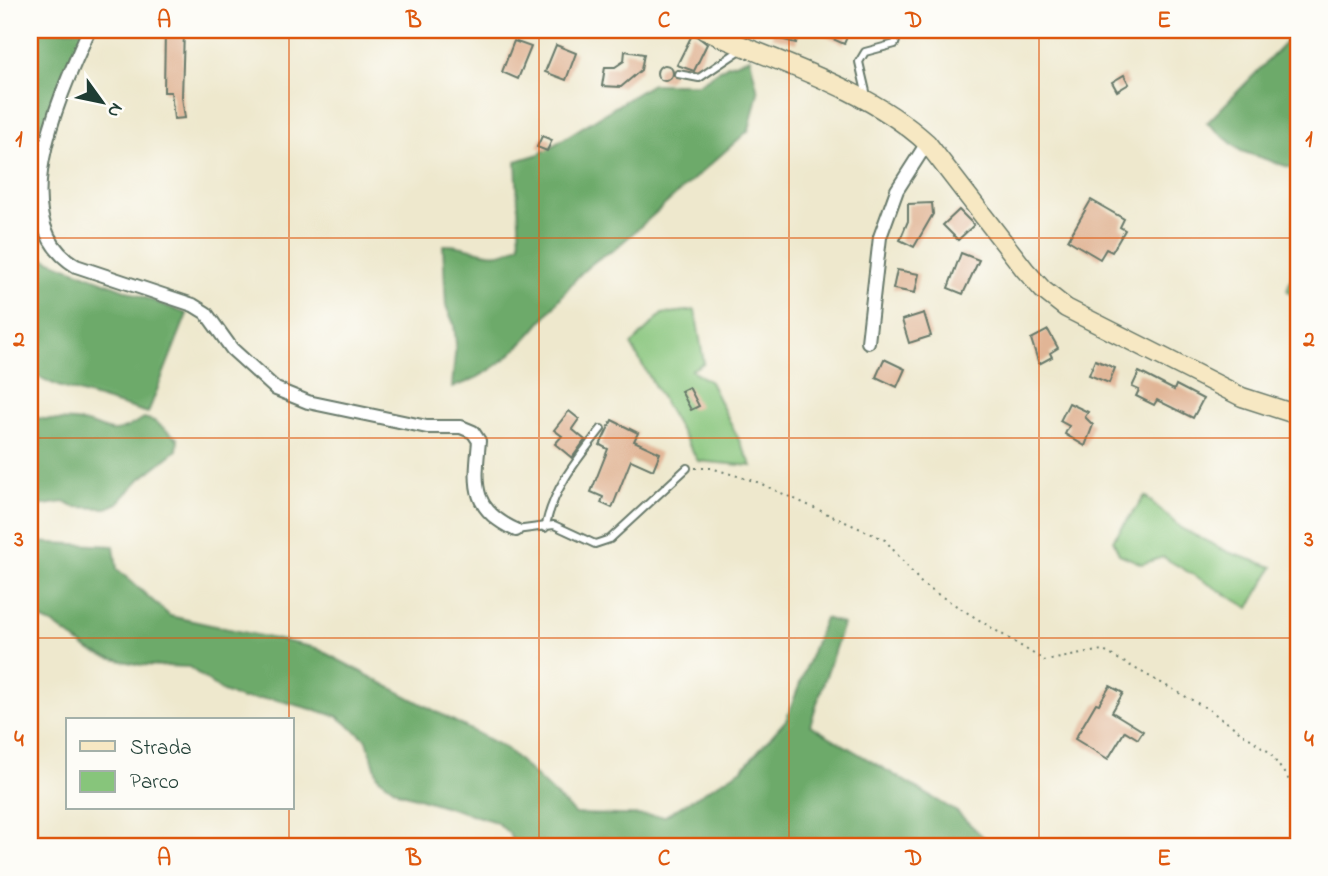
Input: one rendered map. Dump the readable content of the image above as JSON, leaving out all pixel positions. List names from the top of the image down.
{
  "legend": ["Strada", "Parco"],
  "north": "bottom right",
  "grid": {
    "columns": [
      "A",
      "B",
      "C",
      "D",
      "E"
    ],
    "rows": [
      "1",
      "2",
      "3",
      "4"
    ]
  }
}
